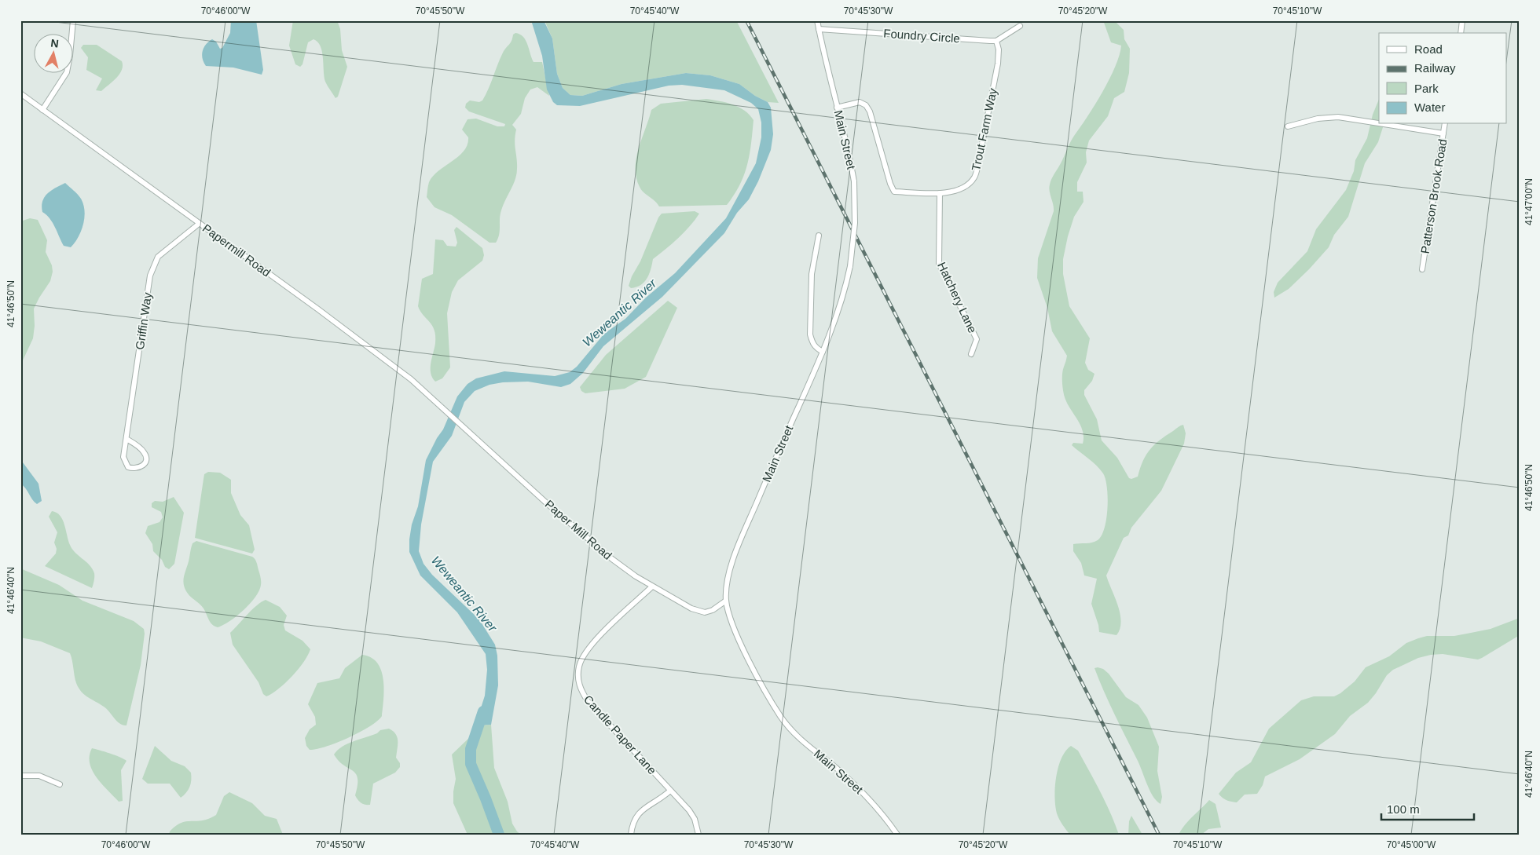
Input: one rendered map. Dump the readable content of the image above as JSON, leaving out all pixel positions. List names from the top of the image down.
{
  "streets": {
    "street": [
      "Foundry Circle",
      "Trout Farm Way",
      "Main Street",
      "Patterson Brook Road",
      "Papermill Road",
      "Hatchery Lane",
      "Griffin Way",
      "Paper Mill Road",
      "Candle Paper Lane"
    ]
  },
  "crossings": [
    ["Foundry Circle", "Trout Farm Way"],
    ["Foundry Circle", "Main Street"],
    ["Trout Farm Way", "Main Street"],
    ["Trout Farm Way", "Hatchery Lane"],
    ["Main Street", "Paper Mill Road"],
    ["Papermill Road", "Griffin Way"],
    ["Papermill Road", "Paper Mill Road"],
    ["Paper Mill Road", "Candle Paper Lane"]
  ],
  "water": ["Weweantic River"],
  "legend": [
    "Road",
    "Railway",
    "Park",
    "Water"
  ],
  "scale_bar": "100 m",
  "north": "top",
  "coordinates": [
    "70°46'00\"W",
    "70°45'50\"W",
    "70°45'40\"W",
    "70°45'30\"W",
    "70°45'20\"W",
    "70°45'10\"W",
    "41°47'00\"N",
    "41°46'50\"N",
    "41°46'40\"N",
    "70°45'00\"W"
  ]
}
